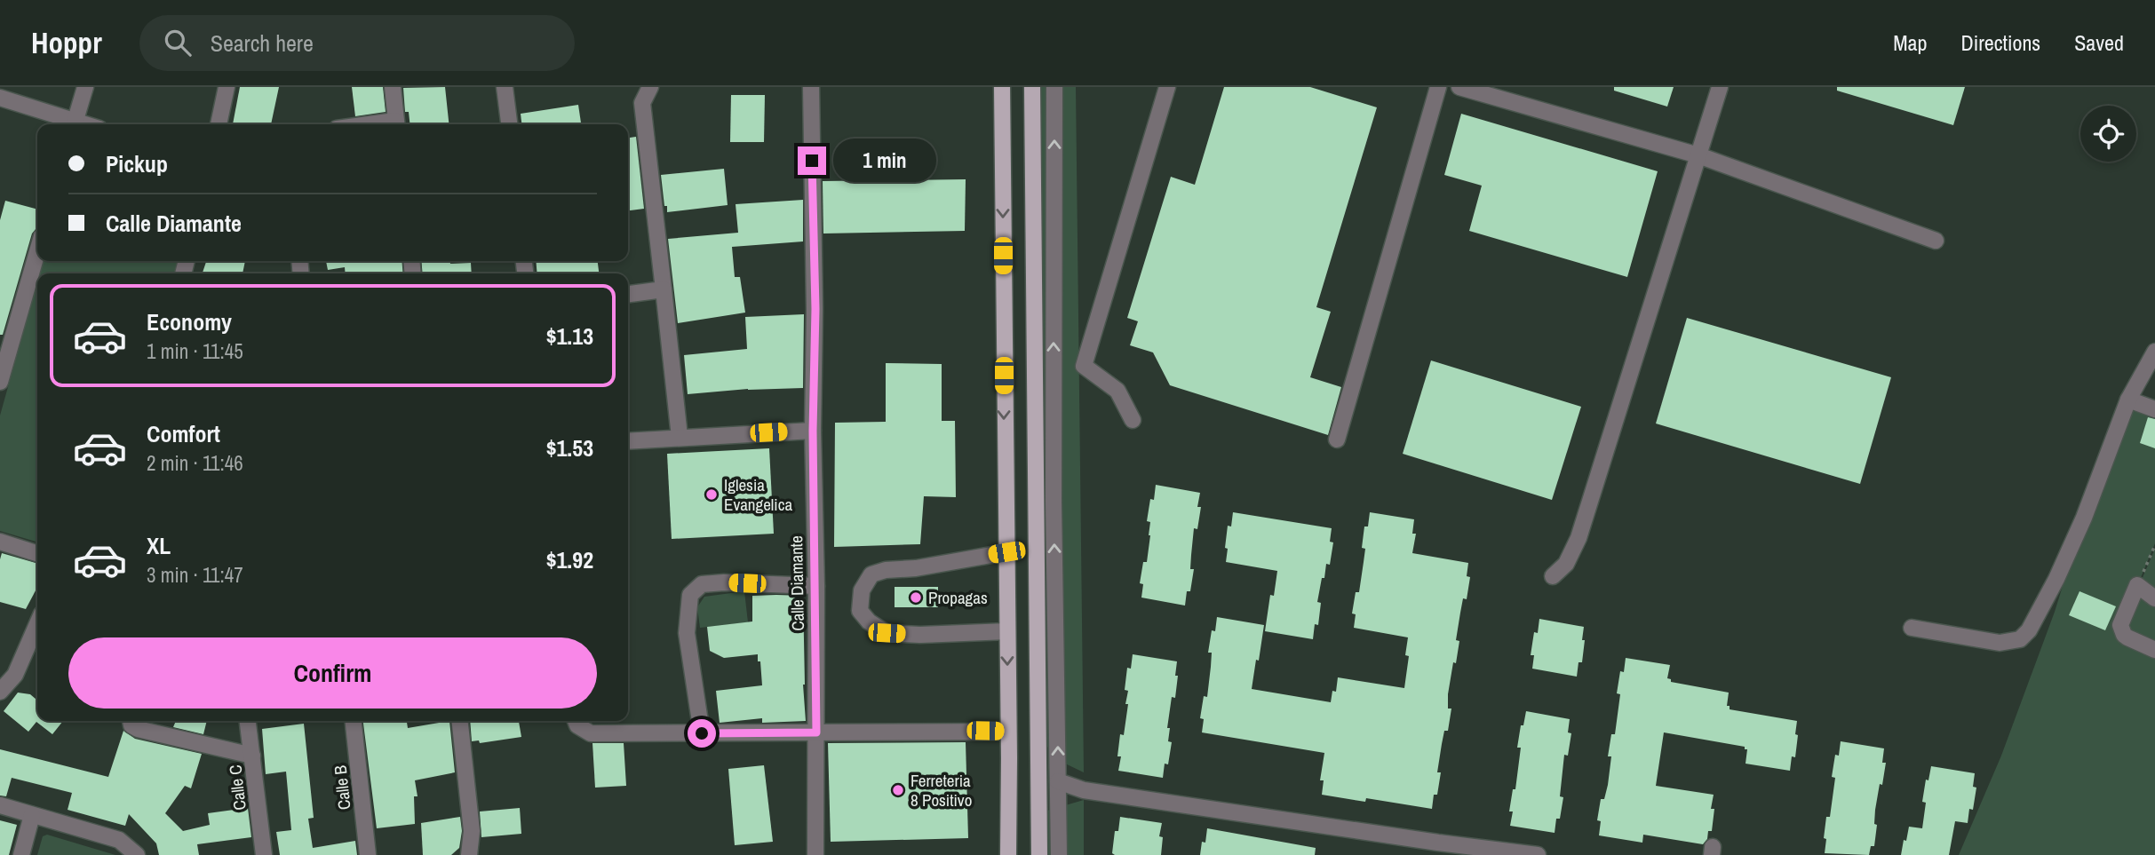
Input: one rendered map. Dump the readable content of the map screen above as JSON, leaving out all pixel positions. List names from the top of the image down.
{
  "streets": {
    "street": ["Calle Diamante", "Calle C", "Calle B"]
  },
  "places": ["Iglesia Evangelica", "Propagas", "Ferreteria 8 Positivo"],
  "page": {
    "header": "Hoppr",
    "search": "Search here",
    "nav": ["Map", "Directions", "Saved"],
    "banner": ["Pickup", "Calle Diamante"],
    "bubble": "1 min",
    "list": [
      {
        "name": "Economy",
        "note": "1 min · 11:45",
        "value": "$1.13"
      },
      {
        "name": "Comfort",
        "note": "2 min · 11:46",
        "value": "$1.53"
      },
      {
        "name": "XL",
        "note": "3 min · 11:47",
        "value": "$1.92"
      }
    ],
    "buttons": "Confirm"
  }
}
